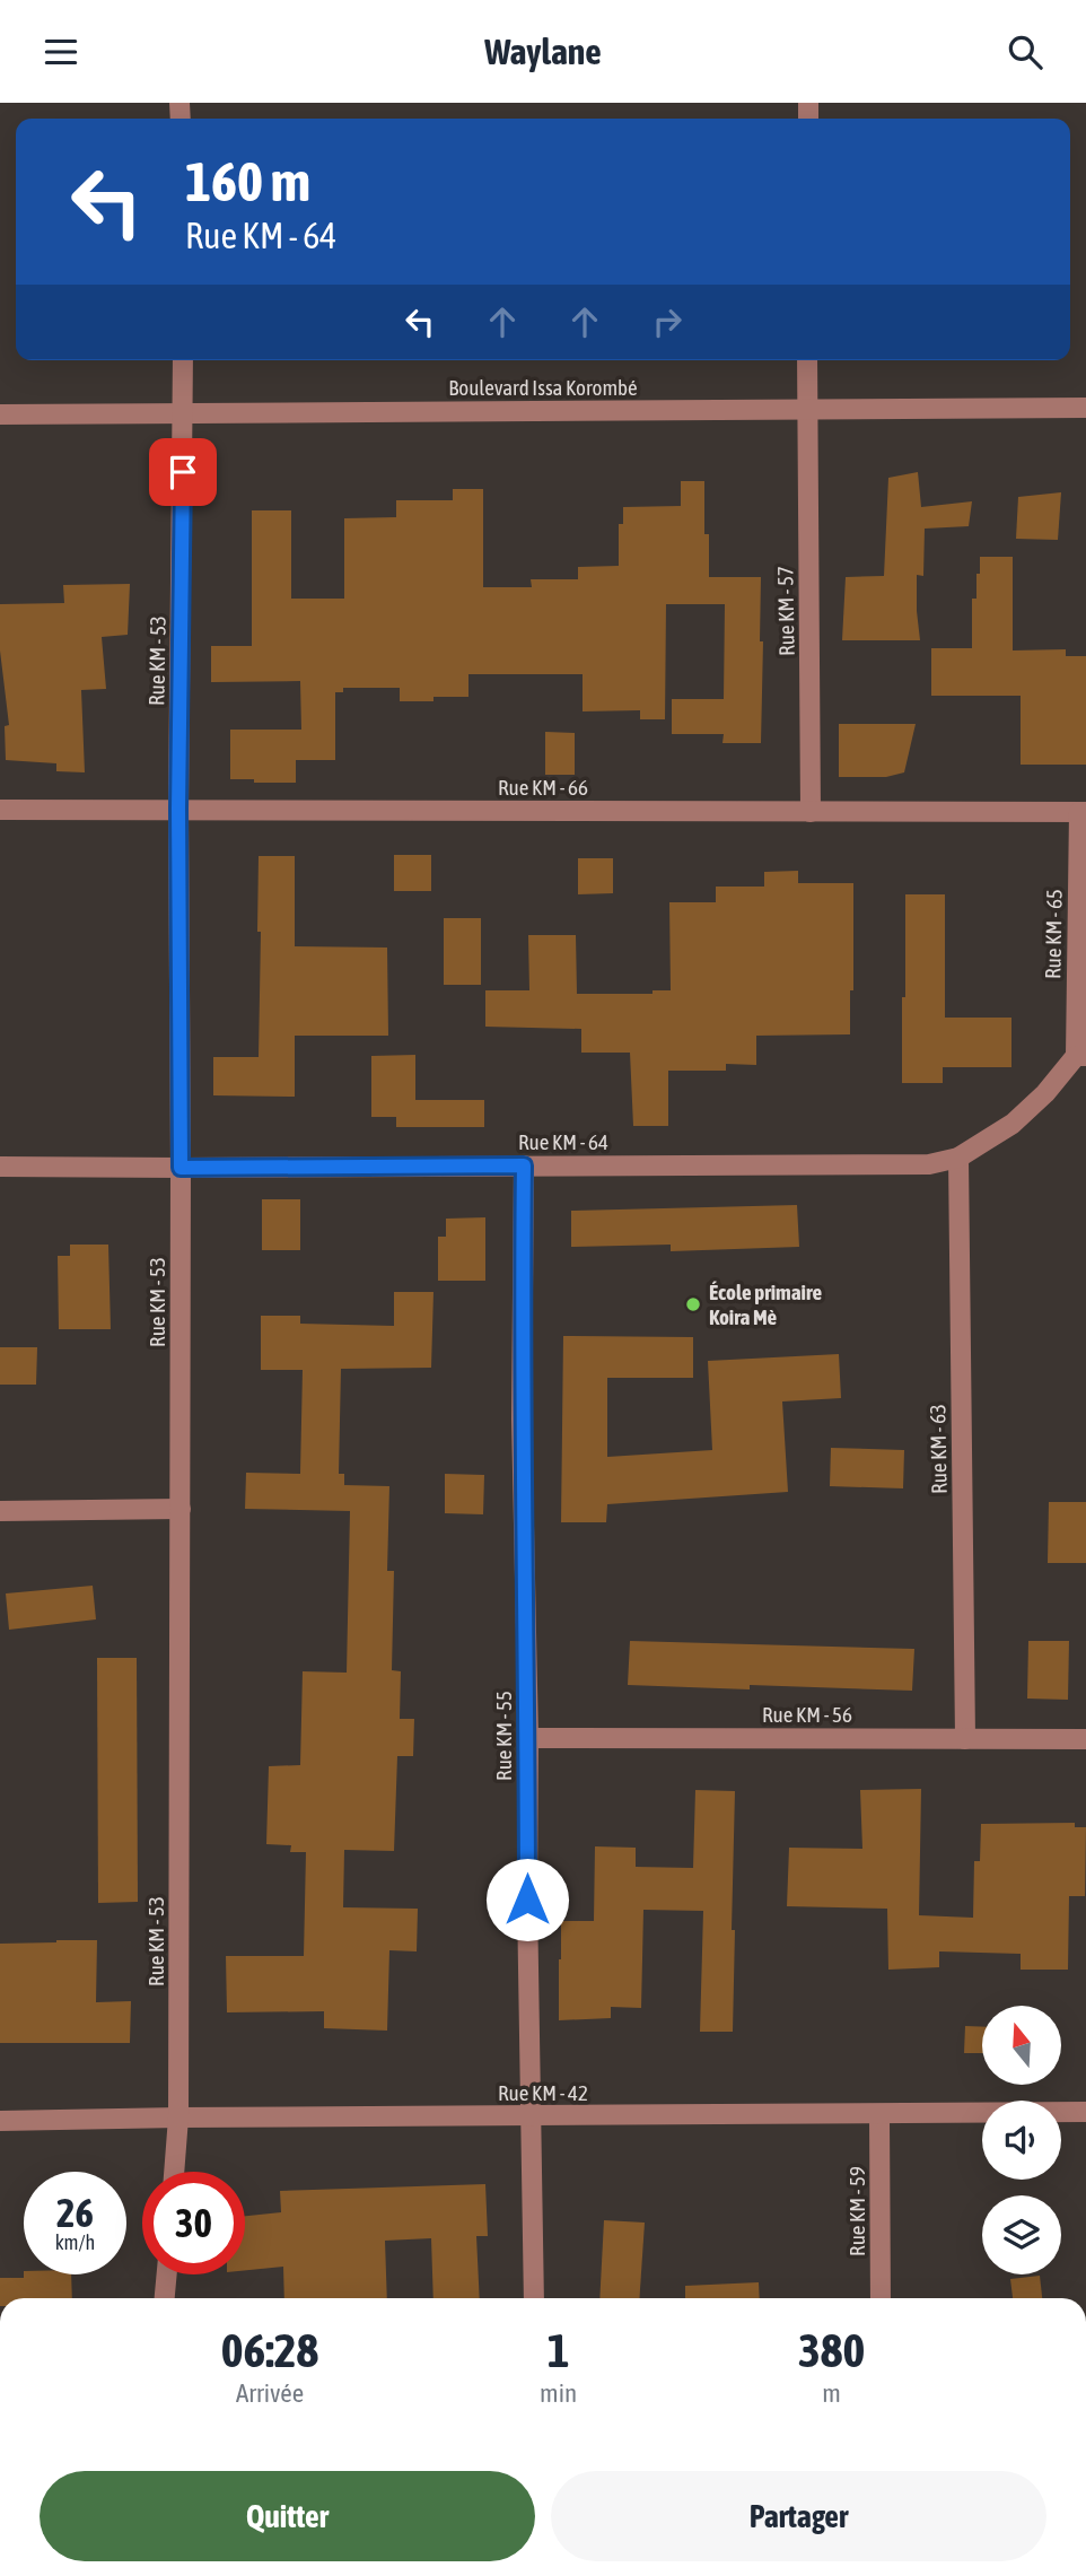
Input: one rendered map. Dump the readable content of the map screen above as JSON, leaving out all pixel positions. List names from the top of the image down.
{
  "streets": {
    "street": [
      "Boulevard Issa Korombé",
      "Rue KM - 57",
      "Rue KM - 53",
      "Rue KM - 66",
      "Rue KM - 65",
      "Rue KM - 64",
      "Rue KM - 63",
      "Rue KM - 56",
      "Rue KM - 55",
      "Rue KM - 42",
      "Rue KM - 59"
    ]
  },
  "crossings": [
    ["Boulevard Issa Korombé", "Rue KM - 57"],
    ["Boulevard Issa Korombé", "Rue KM - 53"],
    ["Rue KM - 57", "Rue KM - 66"],
    ["Rue KM - 53", "Rue KM - 66"],
    ["Rue KM - 53", "Rue KM - 64"],
    ["Rue KM - 53", "Rue KM - 42"],
    ["Rue KM - 66", "Rue KM - 65"],
    ["Rue KM - 65", "Rue KM - 64"],
    ["Rue KM - 64", "Rue KM - 63"],
    ["Rue KM - 64", "Rue KM - 55"],
    ["Rue KM - 63", "Rue KM - 56"],
    ["Rue KM - 56", "Rue KM - 55"],
    ["Rue KM - 55", "Rue KM - 42"],
    ["Rue KM - 42", "Rue KM - 59"]
  ],
  "places": ["École primaire Koira Mè"],
  "north": "top",
  "page": {
    "header": "Waylane",
    "turn": ["160 m", "Rue KM - 64"],
    "speed": "26 km/h",
    "limit": "30",
    "eta": [
      "06:28",
      "Arrivée",
      "1",
      "min",
      "380",
      "m"
    ],
    "buttons": ["Quitter", "Partager"]
  }
}
